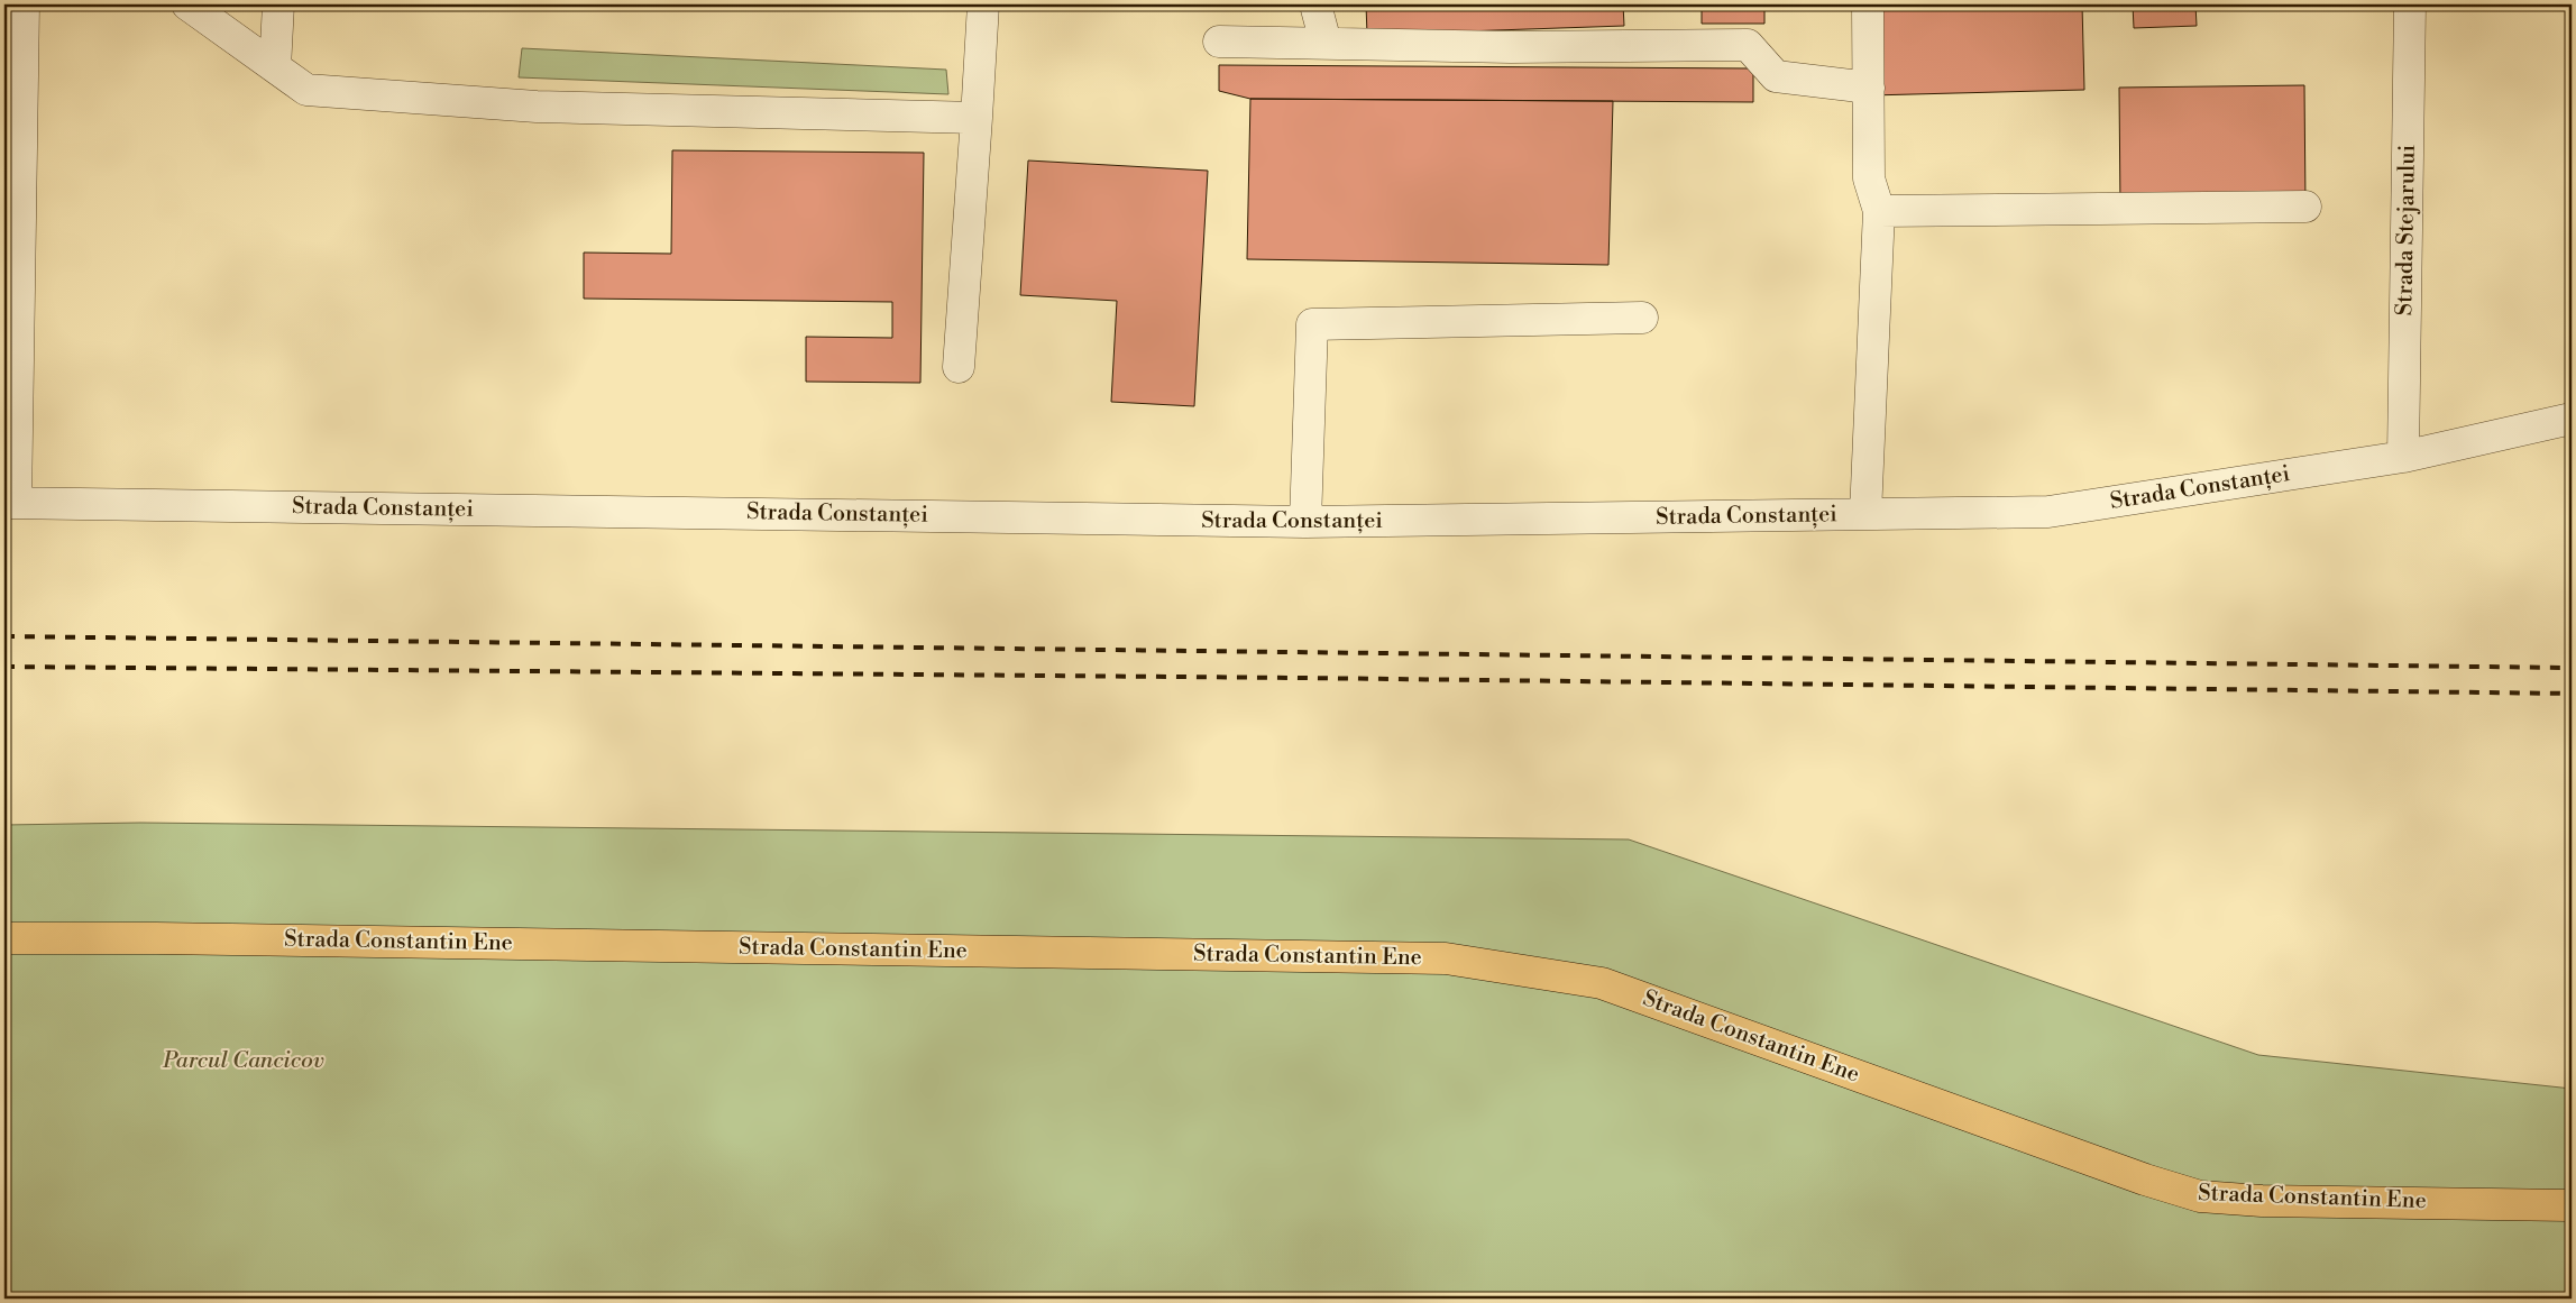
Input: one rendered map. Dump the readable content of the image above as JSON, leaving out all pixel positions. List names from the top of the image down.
{
  "streets": {
    "main road": ["Strada Constantin Ene"],
    "street": ["Strada Stejarului", "Strada Constanței"]
  },
  "crossings": [
    ["Strada Stejarului", "Strada Constanței"]
  ],
  "parks": ["Parcul Cancicov"]
}
